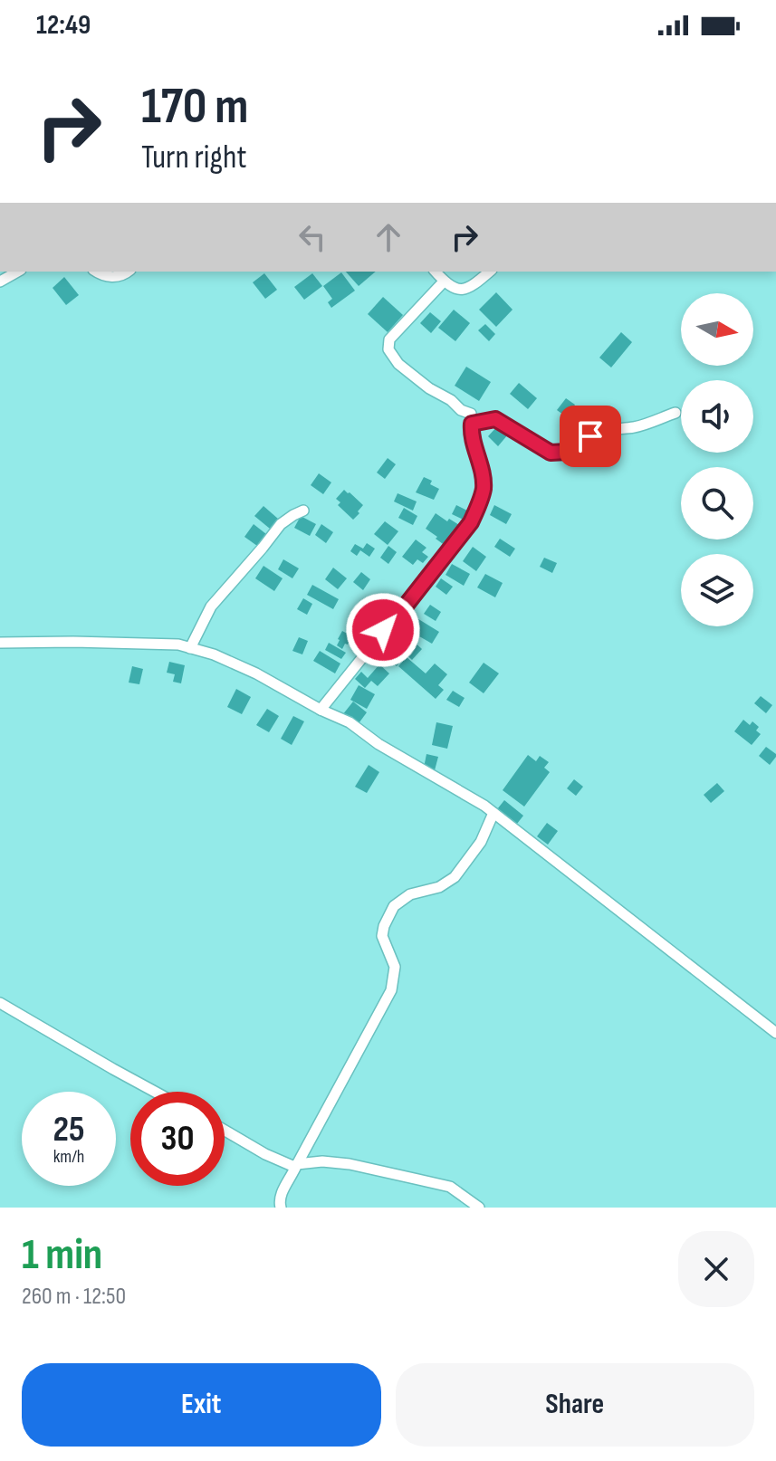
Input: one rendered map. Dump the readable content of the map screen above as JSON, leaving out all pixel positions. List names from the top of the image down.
{
  "north": "right",
  "page": {
    "status": "12:49",
    "turn": ["170 m", "Turn right"],
    "speed": "25 km/h",
    "limit": "30",
    "heading": ["1 min", "260 m · 12:50"],
    "buttons": ["Exit", "Share"]
  }
}
